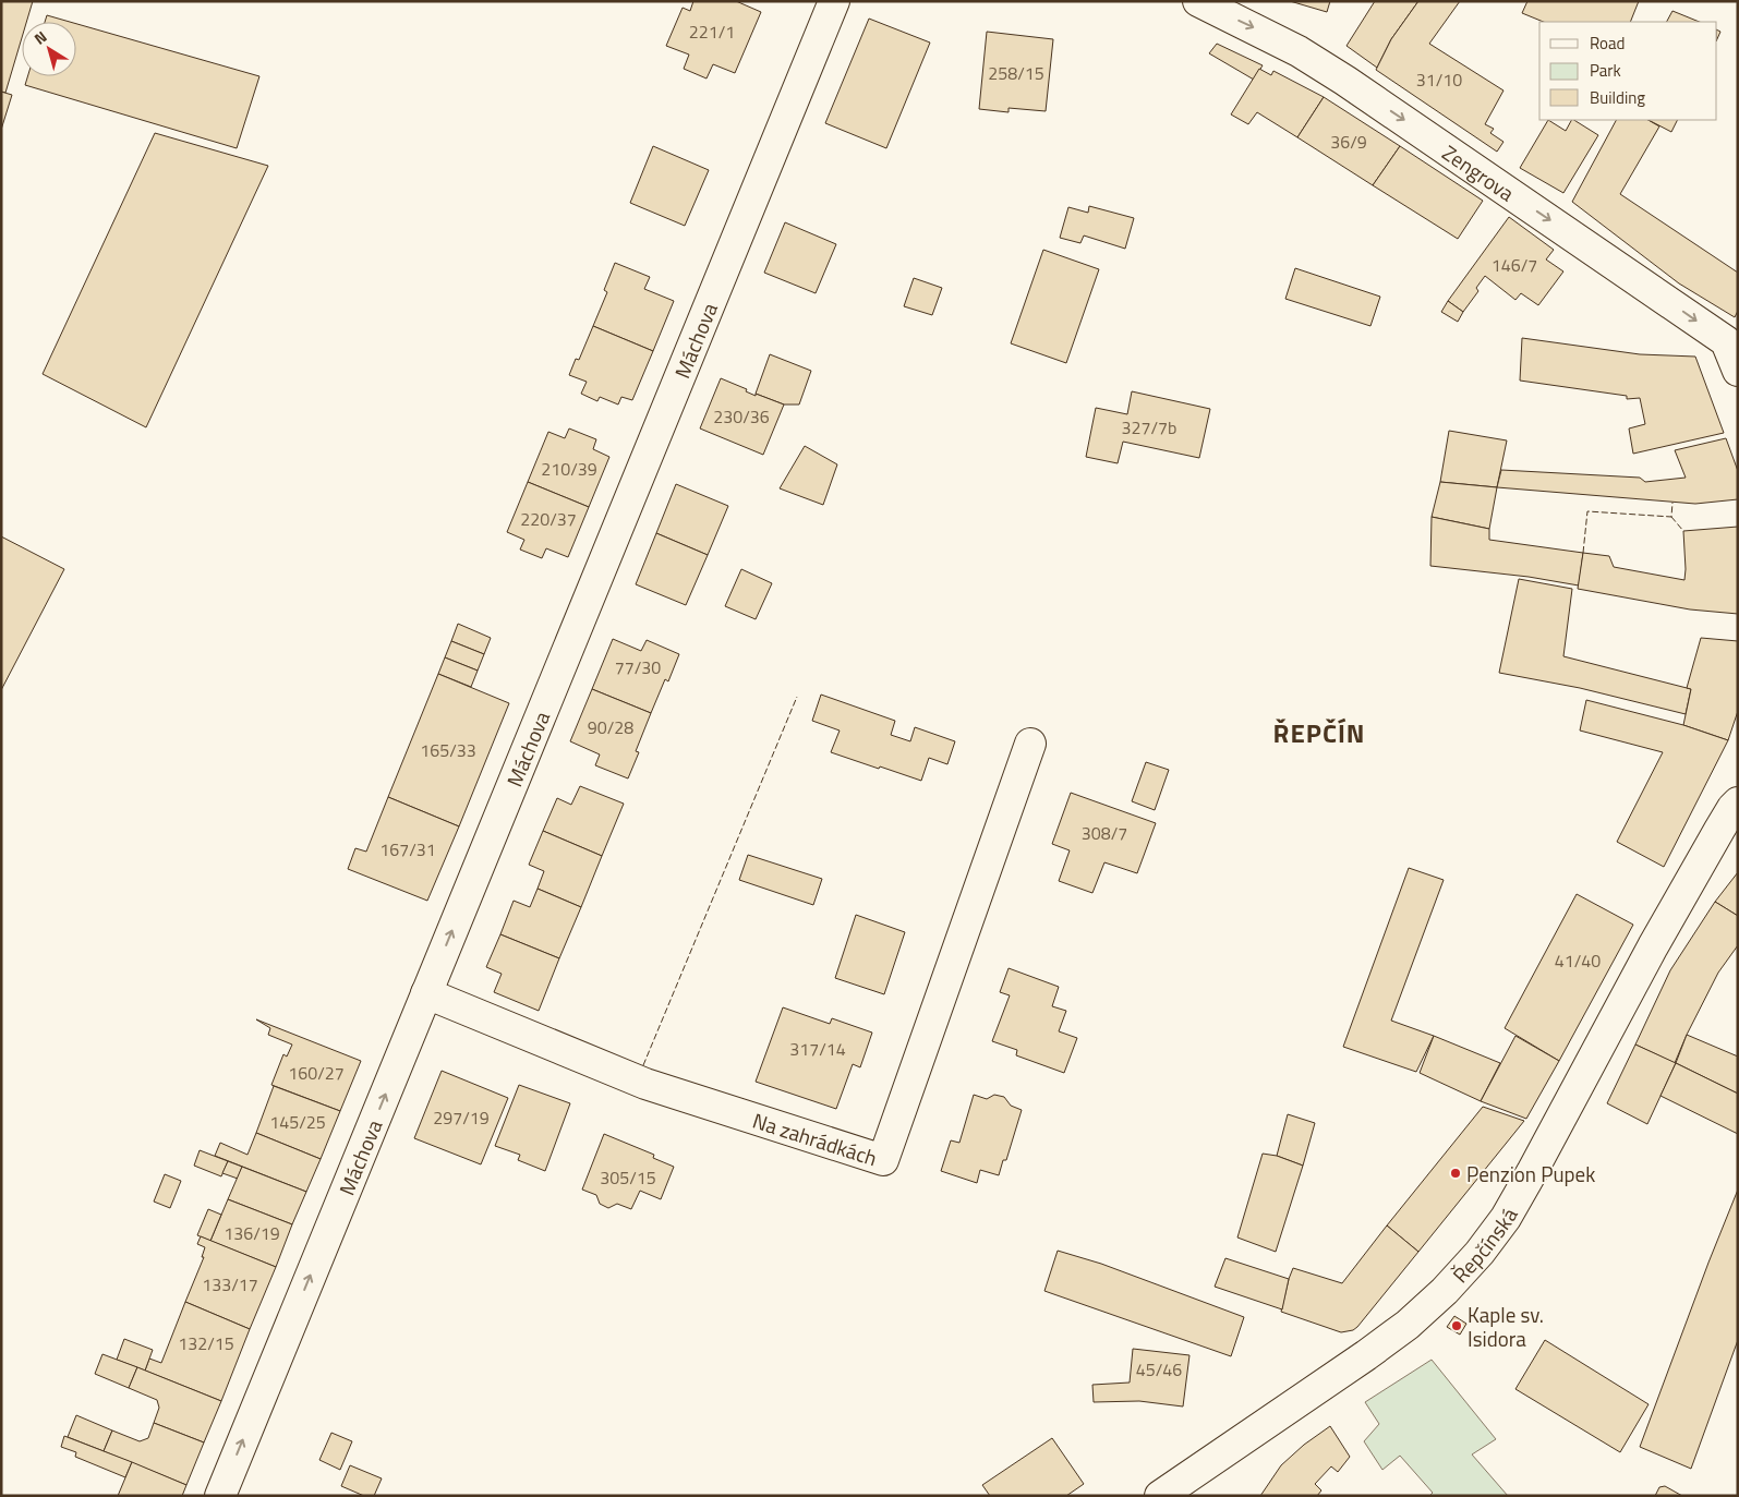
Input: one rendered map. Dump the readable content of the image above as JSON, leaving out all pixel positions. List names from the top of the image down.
{
  "streets": {
    "street": [
      "Zengrova",
      "Máchova",
      "Na zahrádkách",
      "Řepčínská"
    ]
  },
  "crossings": [
    ["Máchova", "Na zahrádkách"]
  ],
  "one_way": ["Zengrova", "Máchova"],
  "districts": ["ŘEPČÍN"],
  "places": ["Penzion Pupek", "Kaple sv. Isidora"],
  "house_numbers": [
    "221/1",
    "258/15",
    "31/10",
    "36/9",
    "146/7",
    "230/36",
    "327/7b",
    "210/39",
    "220/37",
    "77/30",
    "90/28",
    "165/33",
    "308/7",
    "167/31",
    "41/40",
    "317/14",
    "160/27",
    "297/19",
    "145/25",
    "305/15",
    "136/19",
    "133/17",
    "132/15",
    "45/46"
  ],
  "legend": ["Road", "Park", "Building"],
  "north": "top left"
}
